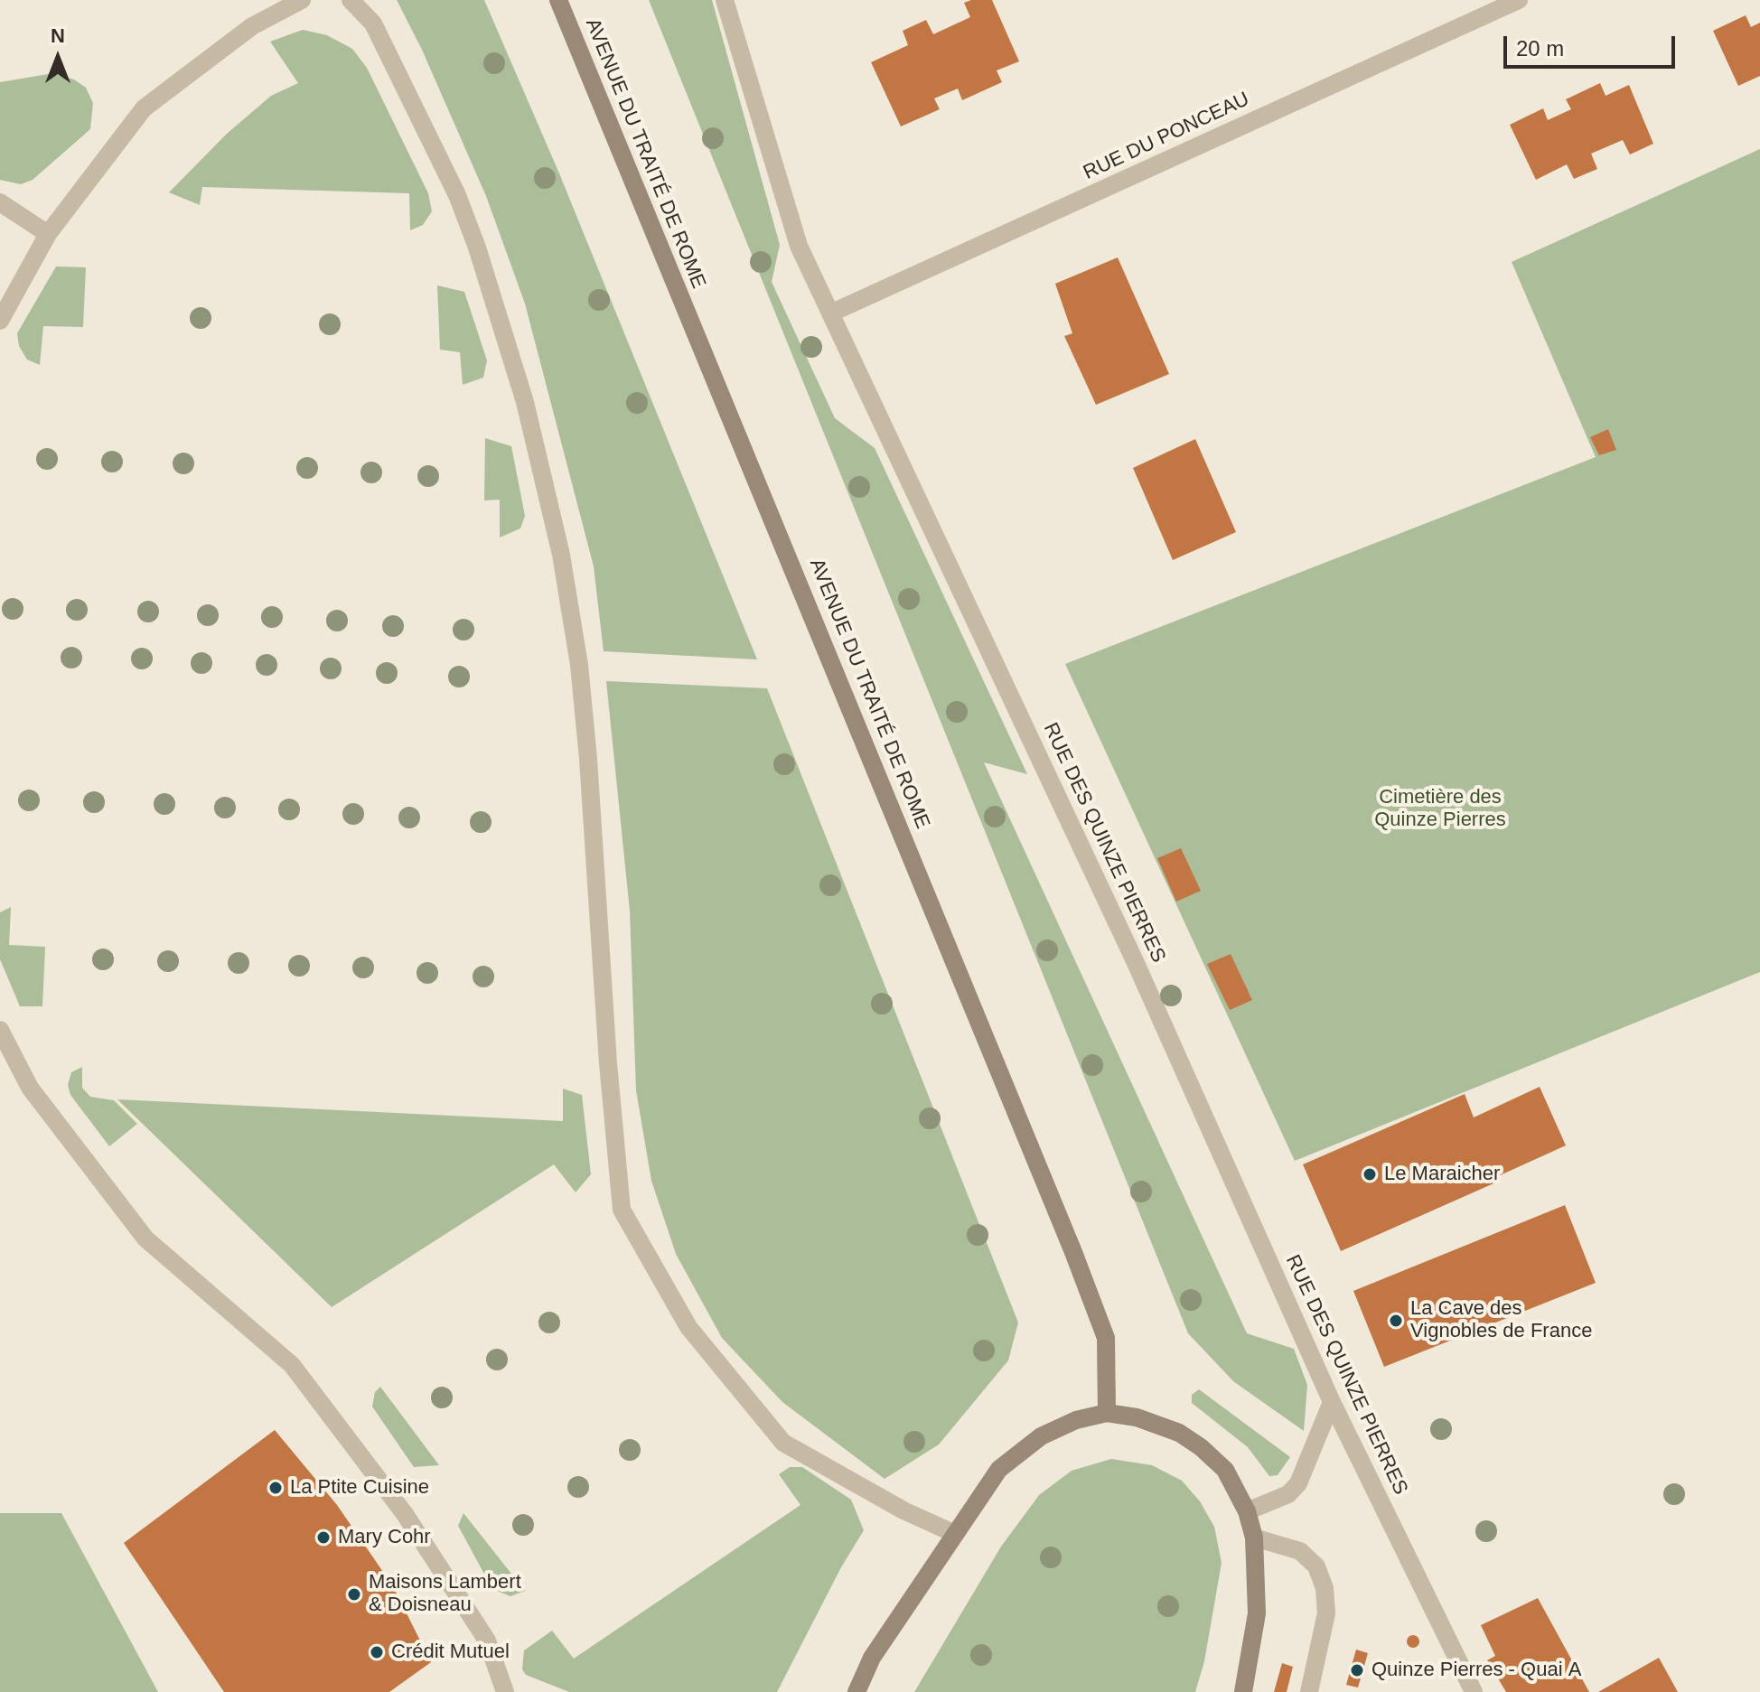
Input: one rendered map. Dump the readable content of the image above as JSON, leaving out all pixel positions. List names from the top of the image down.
{
  "streets": {
    "main road": ["AVENUE DU TRAITÉ DE ROME"],
    "street": ["RUE DU PONCEAU", "RUE DES QUINZE PIERRES"]
  },
  "crossings": [
    ["RUE DU PONCEAU", "RUE DES QUINZE PIERRES"]
  ],
  "parks": ["Cimetière des Quinze Pierres"],
  "places": [
    "Le Maraicher",
    "La Cave des Vignobles de France",
    "La Ptite Cuisine",
    "Mary Cohr",
    "Maisons Lambert & Doisneau",
    "Crédit Mutuel",
    "Quinze Pierres - Quai A"
  ],
  "scale_bar": "20 m",
  "north": "top"
}
